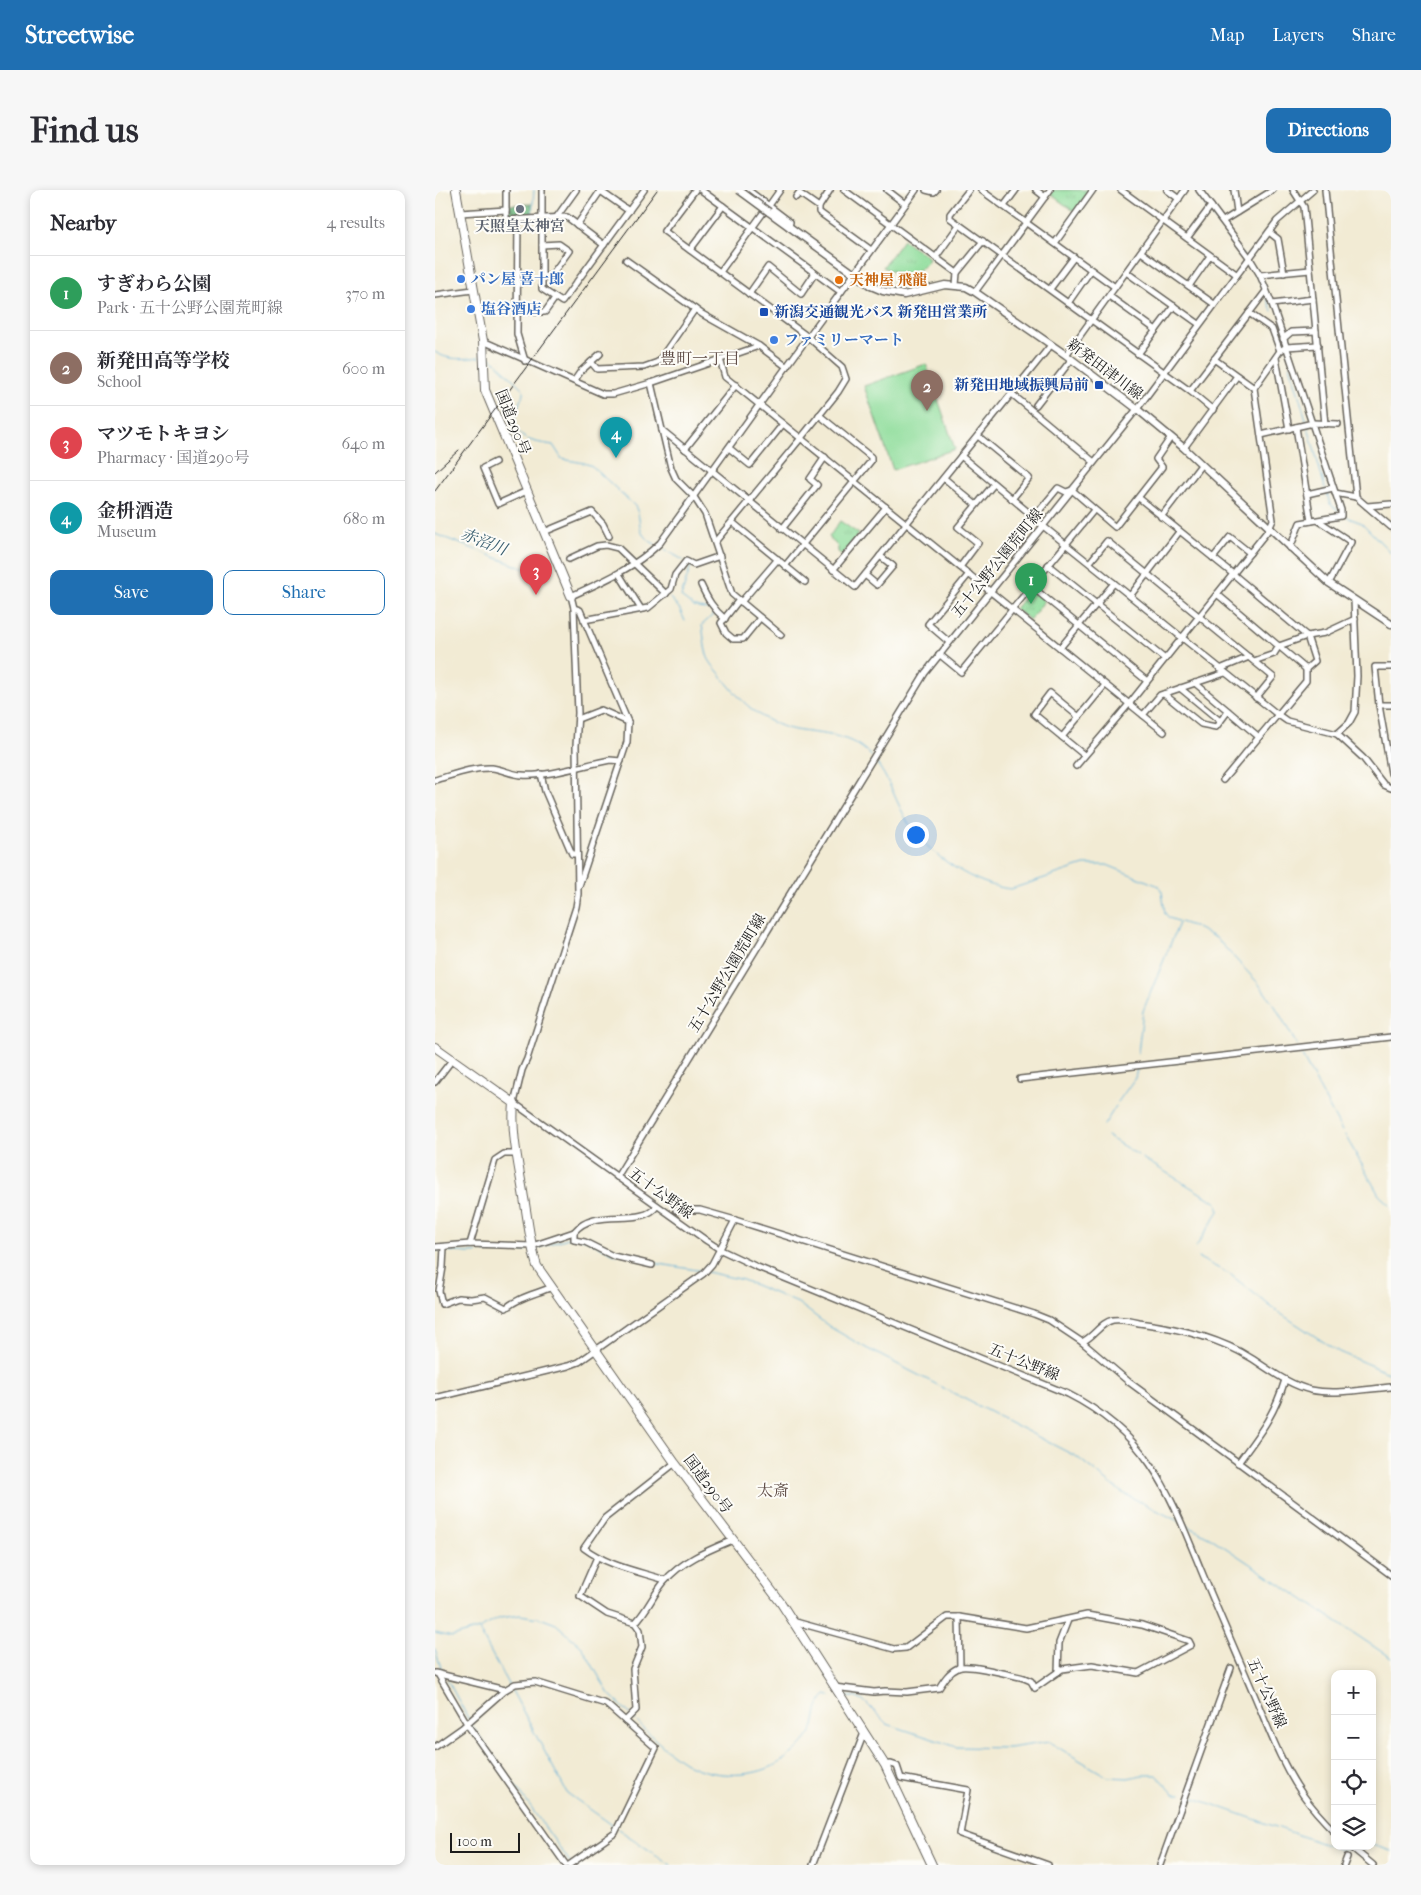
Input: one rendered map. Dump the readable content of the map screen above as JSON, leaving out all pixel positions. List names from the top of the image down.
{
  "streets": {
    "highway": ["国道290号"],
    "main road": ["新発田津川線"],
    "street": ["五十公野公園荒町線", "五十公野線"]
  },
  "crossings": [
    ["新発田津川線", "五十公野公園荒町線"],
    ["国道290号", "五十公野線"],
    ["五十公野公園荒町線", "五十公野線"]
  ],
  "districts": ["豊町一丁目", "太斎"],
  "water": ["赤沼川"],
  "places": {
    "other": [
      "天照皇太神宮",
      "パン屋 喜十郎",
      "天神屋 飛龍",
      "塩谷酒店",
      "ファミリーマート"
    ],
    "transit": ["新潟交通観光バス 新発田営業所", "新発田地域振興局前"]
  },
  "scale_bar": "100 m",
  "page": {
    "header": "Streetwise",
    "nav": ["Map", "Layers", "Share"],
    "buttons": [
      "Directions",
      ["Save", "Share"]
    ],
    "title": "Find us",
    "heading": ["Nearby", "4 results"],
    "list": [
      {
        "mark": "1",
        "name": "すぎわら公園",
        "note": "Park · 五十公野公園荒町線",
        "value": "370 m"
      },
      {
        "mark": "2",
        "name": "新発田高等学校",
        "note": "School",
        "value": "600 m"
      },
      {
        "mark": "3",
        "name": "マツモトキヨシ",
        "note": "Pharmacy · 国道290号",
        "value": "640 m"
      },
      {
        "mark": "4",
        "name": "金枡酒造",
        "note": "Museum",
        "value": "680 m"
      }
    ],
    "pins": [
      "2",
      "4",
      "3",
      "1"
    ],
    "map_buttons": ["+", "−"],
    "scale": "100 m"
  }
}
